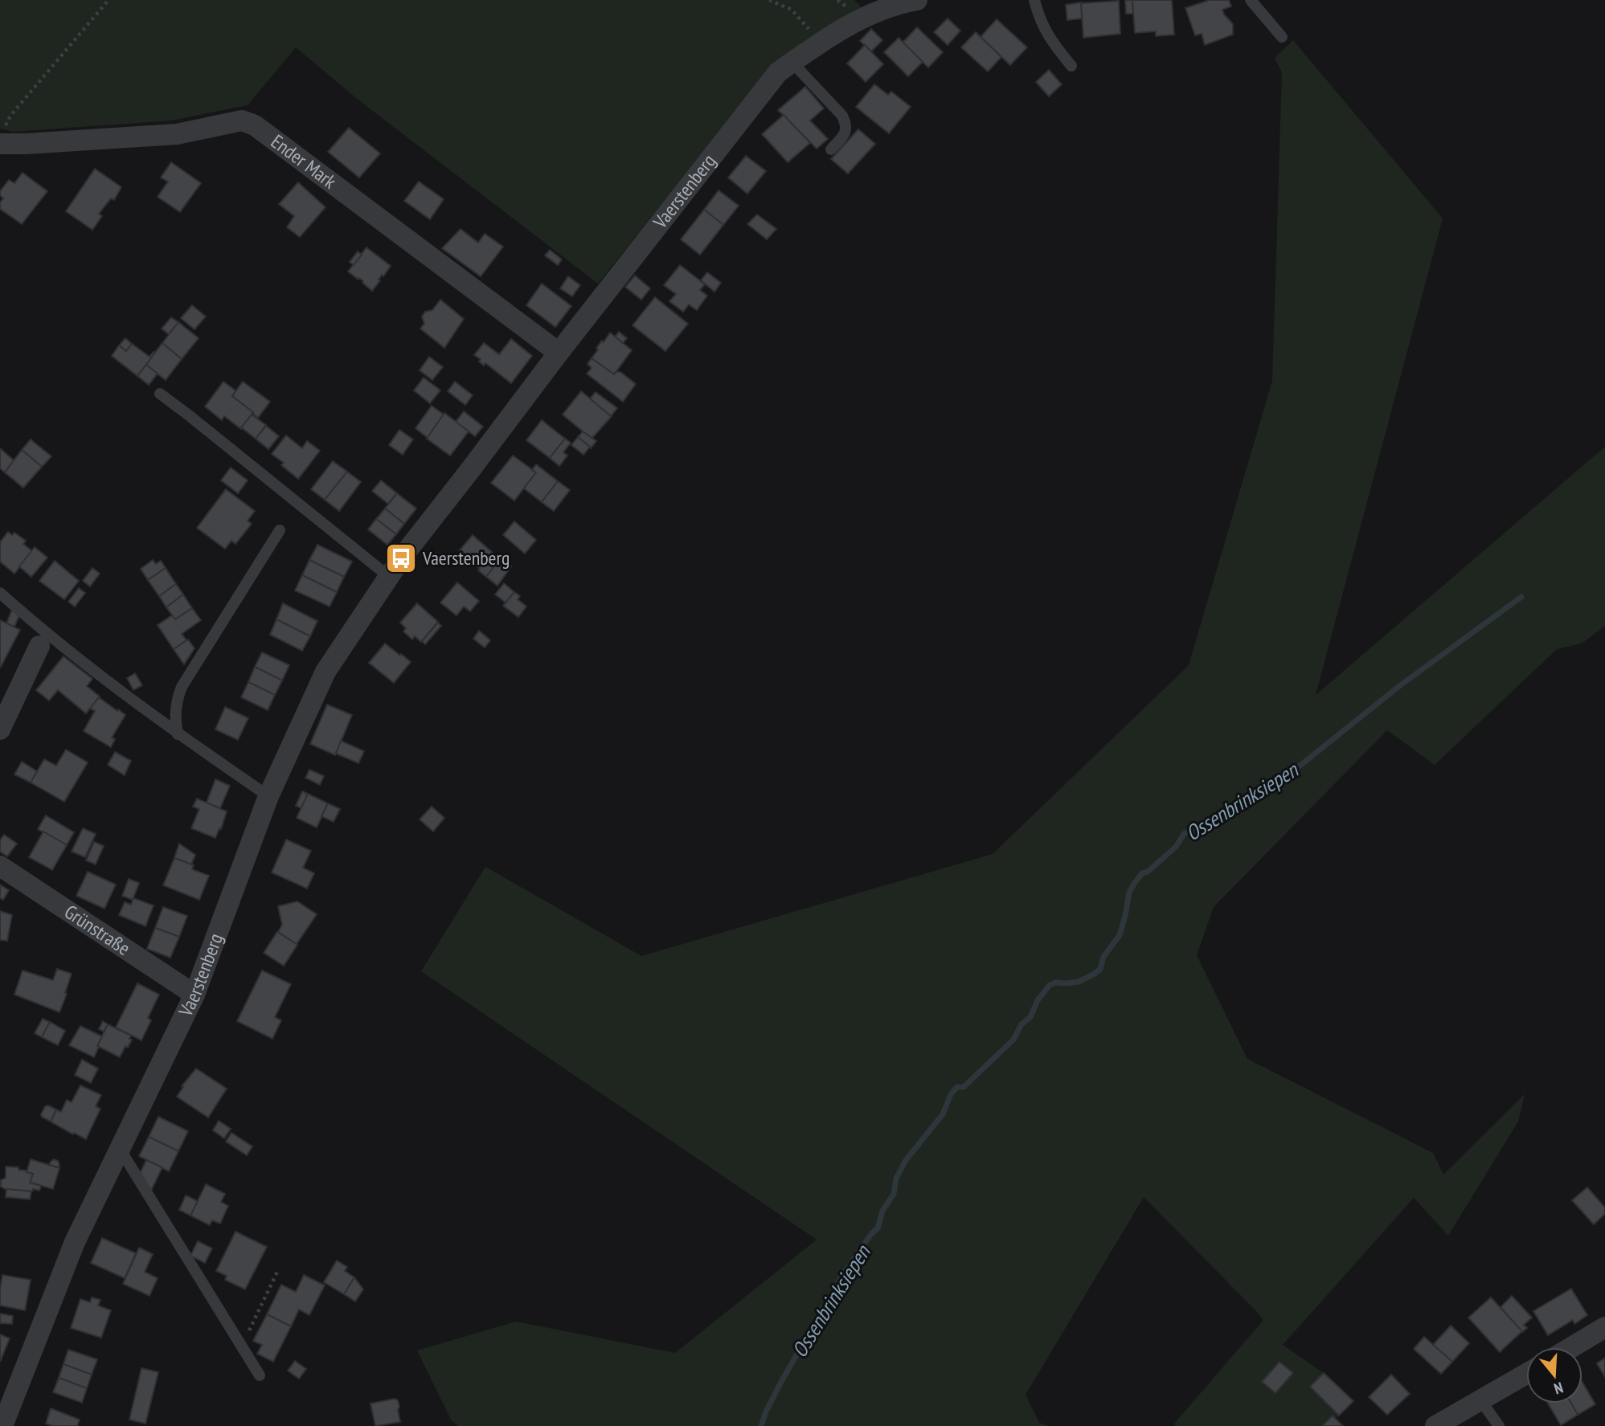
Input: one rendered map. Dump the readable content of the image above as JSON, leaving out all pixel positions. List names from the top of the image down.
{
  "streets": {
    "street": ["Ender Mark", "Vaerstenberg", "Grünstraße"]
  },
  "crossings": [
    ["Ender Mark", "Vaerstenberg"],
    ["Vaerstenberg", "Grünstraße"]
  ],
  "water": ["Ossenbrinksiepen"],
  "places": {
    "bus stop": ["Vaerstenberg"]
  },
  "north": "bottom"
}
